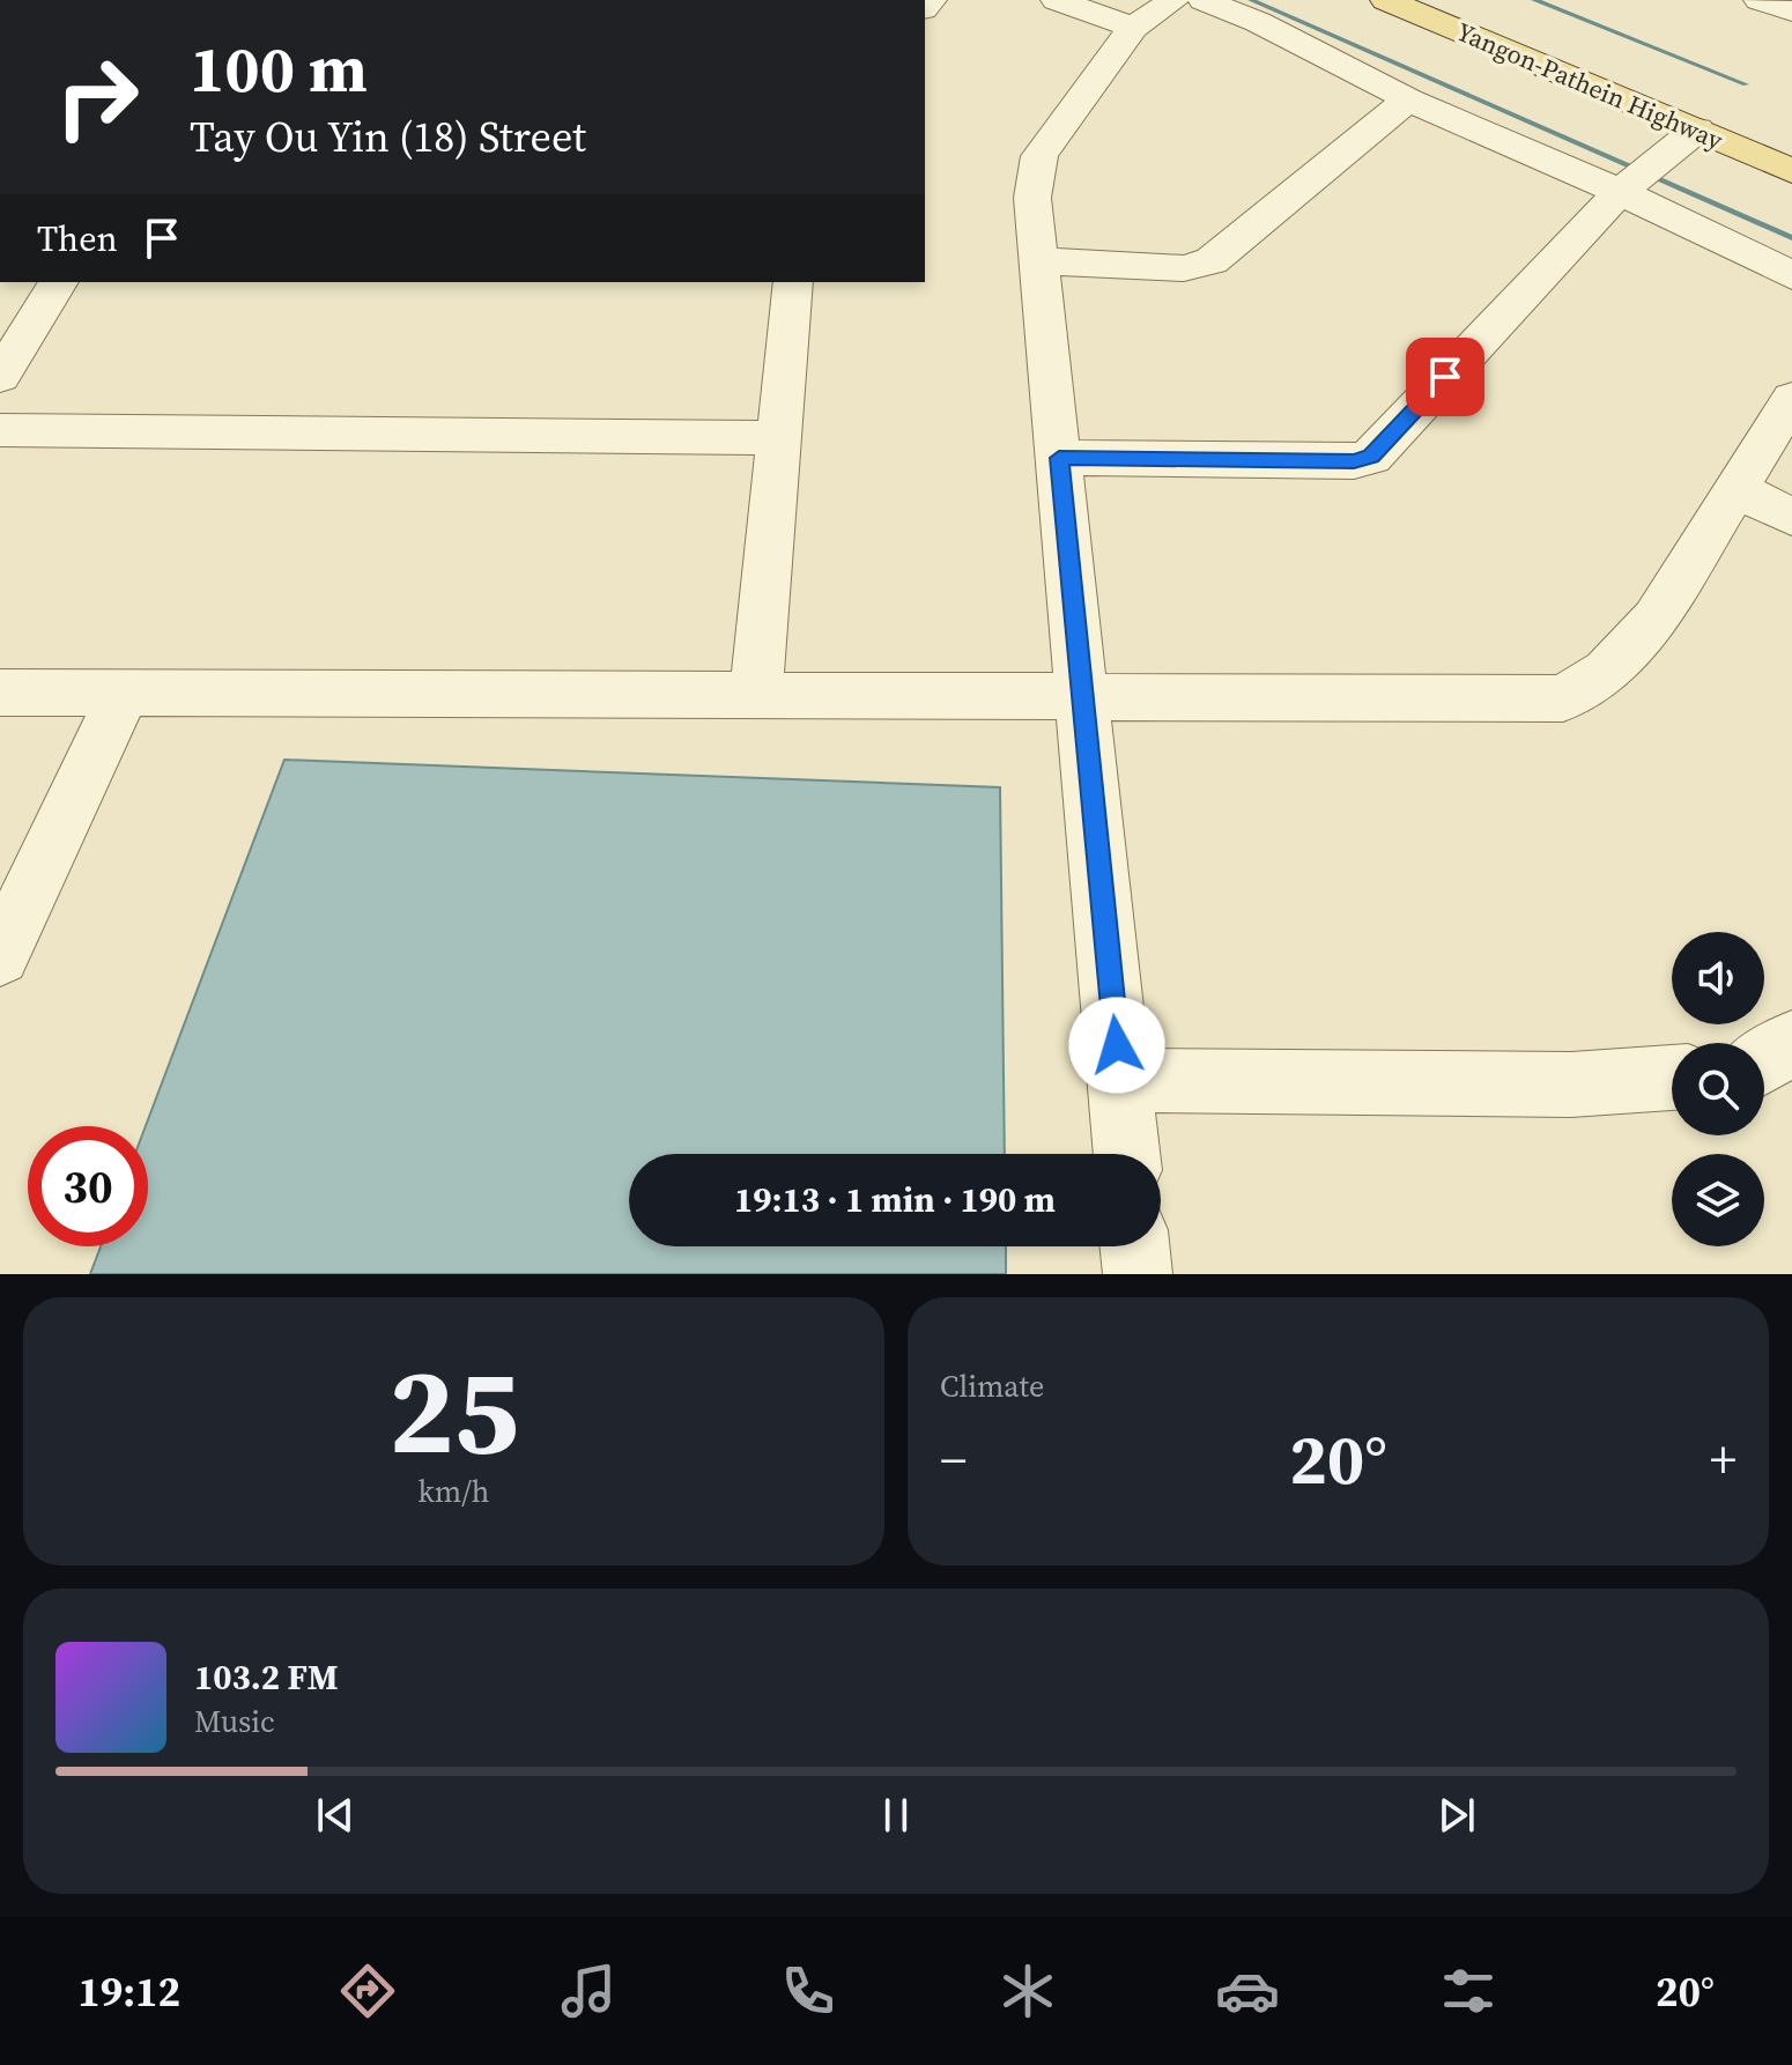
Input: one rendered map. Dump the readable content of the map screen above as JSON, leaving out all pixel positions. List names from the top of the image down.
{
  "streets": {
    "main road": ["Yangon-Pathein Highway"]
  },
  "page": {
    "turn": ["100 m", "Tay Ou Yin (18) Street"],
    "then": "Then",
    "limit": "30",
    "trip": "19:13 · 1 min · 190 m",
    "tile": [
      ["25", "km/h"],
      "Climate"
    ],
    "heat": ["−", "20°", "+"],
    "song": ["103.2 FM", "Music"],
    "tabs": ["19:12", "20°"]
  }
}
